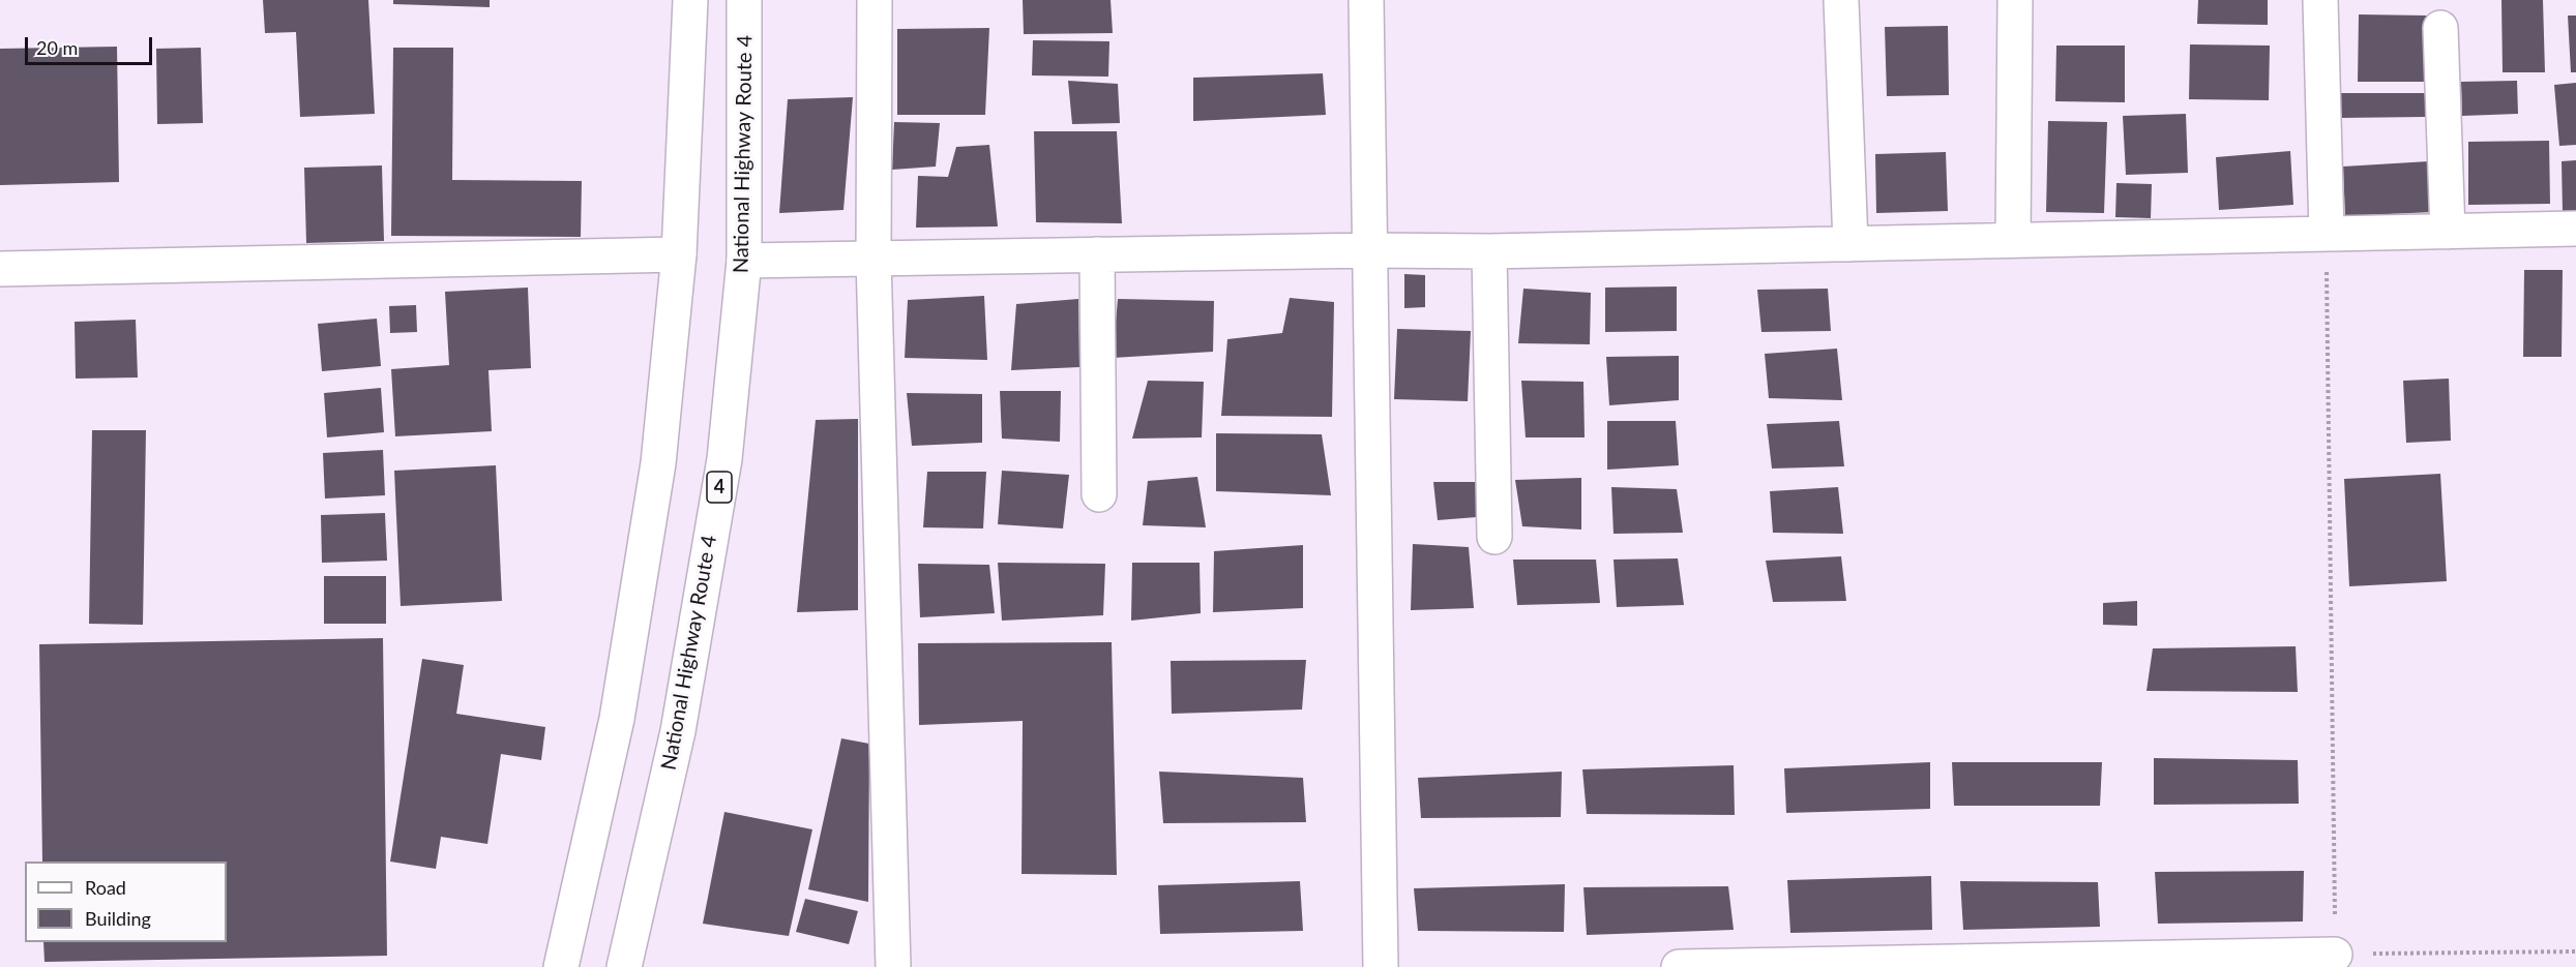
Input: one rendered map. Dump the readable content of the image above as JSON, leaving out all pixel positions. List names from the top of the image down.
{
  "streets": {
    "main road": ["National Highway Route 4", "4"]
  },
  "legend": ["Road", "Building"],
  "scale_bar": "20 m"
}
